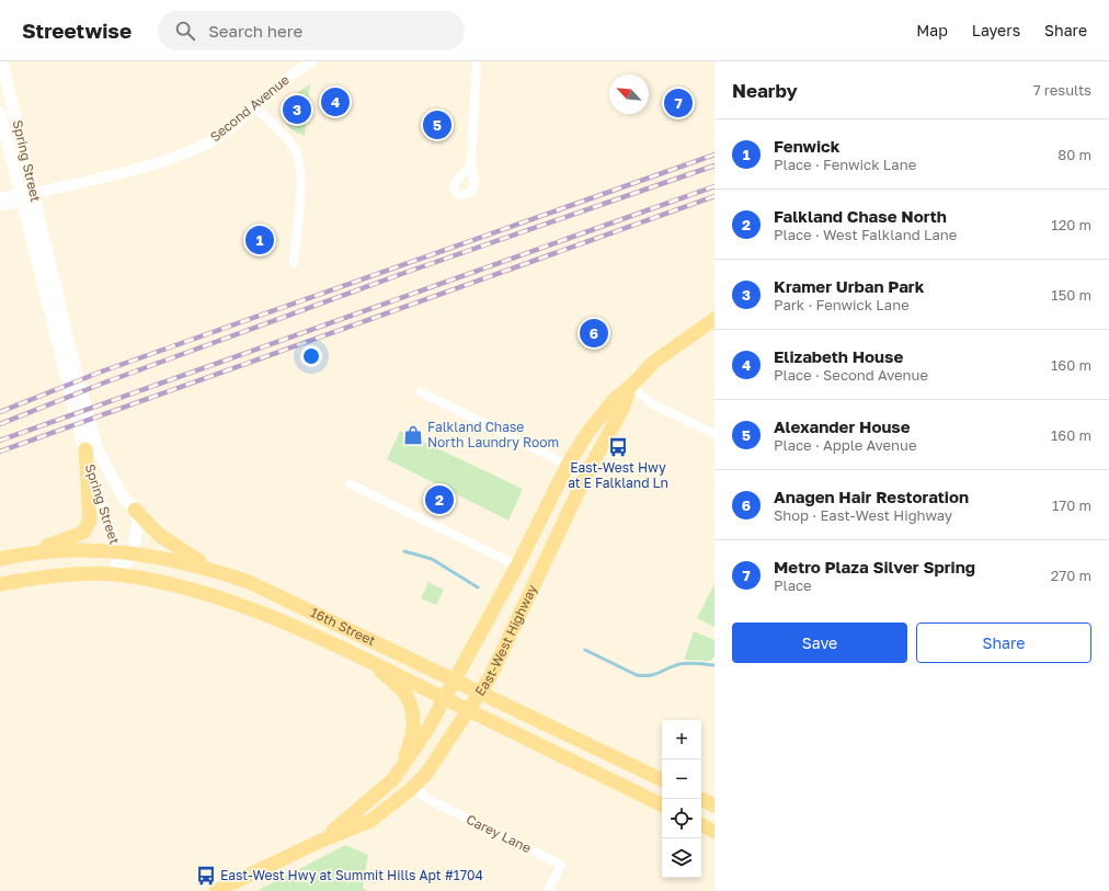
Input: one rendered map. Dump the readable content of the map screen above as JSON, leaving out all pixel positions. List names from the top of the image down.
{
  "streets": {
    "main road": ["Spring Street", "16th Street", "East-West Highway"],
    "street": ["Second Avenue", "Carey Lane"]
  },
  "crossings": [
    ["Second Avenue", "Spring Street"],
    ["Spring Street", "16th Street"],
    ["16th Street", "East-West Highway"],
    ["East-West Highway", "Carey Lane"]
  ],
  "places": {
    "shop": ["Falkland Chase North Laundry Room"],
    "bus stop": ["East-West Hwy at E Falkland Ln", "East-West Hwy at Summit Hills Apt #1704"]
  },
  "north": "top left",
  "page": {
    "header": "Streetwise",
    "search": "Search here",
    "nav": ["Map", "Layers", "Share"],
    "heading": ["Nearby", "7 results"],
    "pins": [
      "4",
      "7",
      "3",
      "5",
      "1",
      "6",
      "2"
    ],
    "list": [
      {
        "mark": "1",
        "name": "Fenwick",
        "note": "Place · Fenwick Lane",
        "value": "80 m"
      },
      {
        "mark": "2",
        "name": "Falkland Chase North",
        "note": "Place · West Falkland Lane",
        "value": "120 m"
      },
      {
        "mark": "3",
        "name": "Kramer Urban Park",
        "note": "Park · Fenwick Lane",
        "value": "150 m"
      },
      {
        "mark": "4",
        "name": "Elizabeth House",
        "note": "Place · Second Avenue",
        "value": "160 m"
      },
      {
        "mark": "5",
        "name": "Alexander House",
        "note": "Place · Apple Avenue",
        "value": "160 m"
      },
      {
        "mark": "6",
        "name": "Anagen Hair Restoration",
        "note": "Shop · East-West Highway",
        "value": "170 m"
      },
      {
        "mark": "7",
        "name": "Metro Plaza Silver Spring",
        "note": "Place",
        "value": "270 m"
      }
    ],
    "buttons": ["Save", "Share"],
    "map_buttons": ["+", "−"]
  }
}
